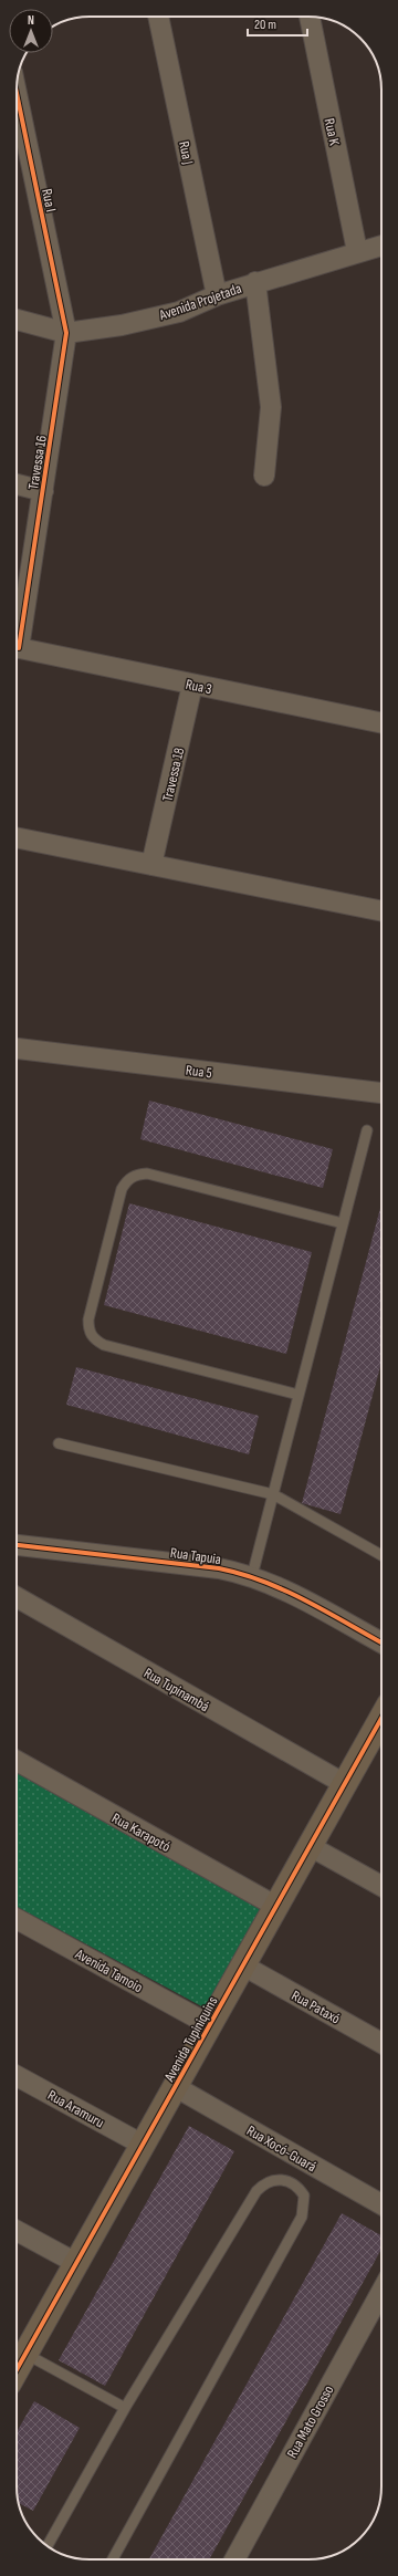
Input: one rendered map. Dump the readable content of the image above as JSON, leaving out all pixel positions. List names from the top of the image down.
{
  "streets": {
    "street": [
      "Rua K",
      "Rua J",
      "Rua I",
      "Avenida Projetada",
      "Travessa 16",
      "Rua 3",
      "Travessa 18",
      "Rua 5",
      "Rua Tapuia",
      "Rua Tupinambá",
      "Rua Karapotó",
      "Avenida Tamoio",
      "Rua Pataxó",
      "Avenida Tupiniquins",
      "Rua Aramuru",
      "Rua Xocó-Guará",
      "Rua Mato Grosso"
    ]
  },
  "crossings": [
    ["Rua K", "Avenida Projetada"],
    ["Rua J", "Avenida Projetada"],
    ["Rua I", "Avenida Projetada"],
    ["Rua I", "Travessa 16"],
    ["Avenida Projetada", "Travessa 16"],
    ["Rua 3", "Travessa 18"],
    ["Rua Tupinambá", "Avenida Tupiniquins"],
    ["Rua Karapotó", "Avenida Tupiniquins"],
    ["Avenida Tamoio", "Avenida Tupiniquins"],
    ["Rua Pataxó", "Avenida Tupiniquins"],
    ["Avenida Tupiniquins", "Rua Aramuru"],
    ["Avenida Tupiniquins", "Rua Xocó-Guará"]
  ],
  "scale_bar": "20 m",
  "north": "top"
}
